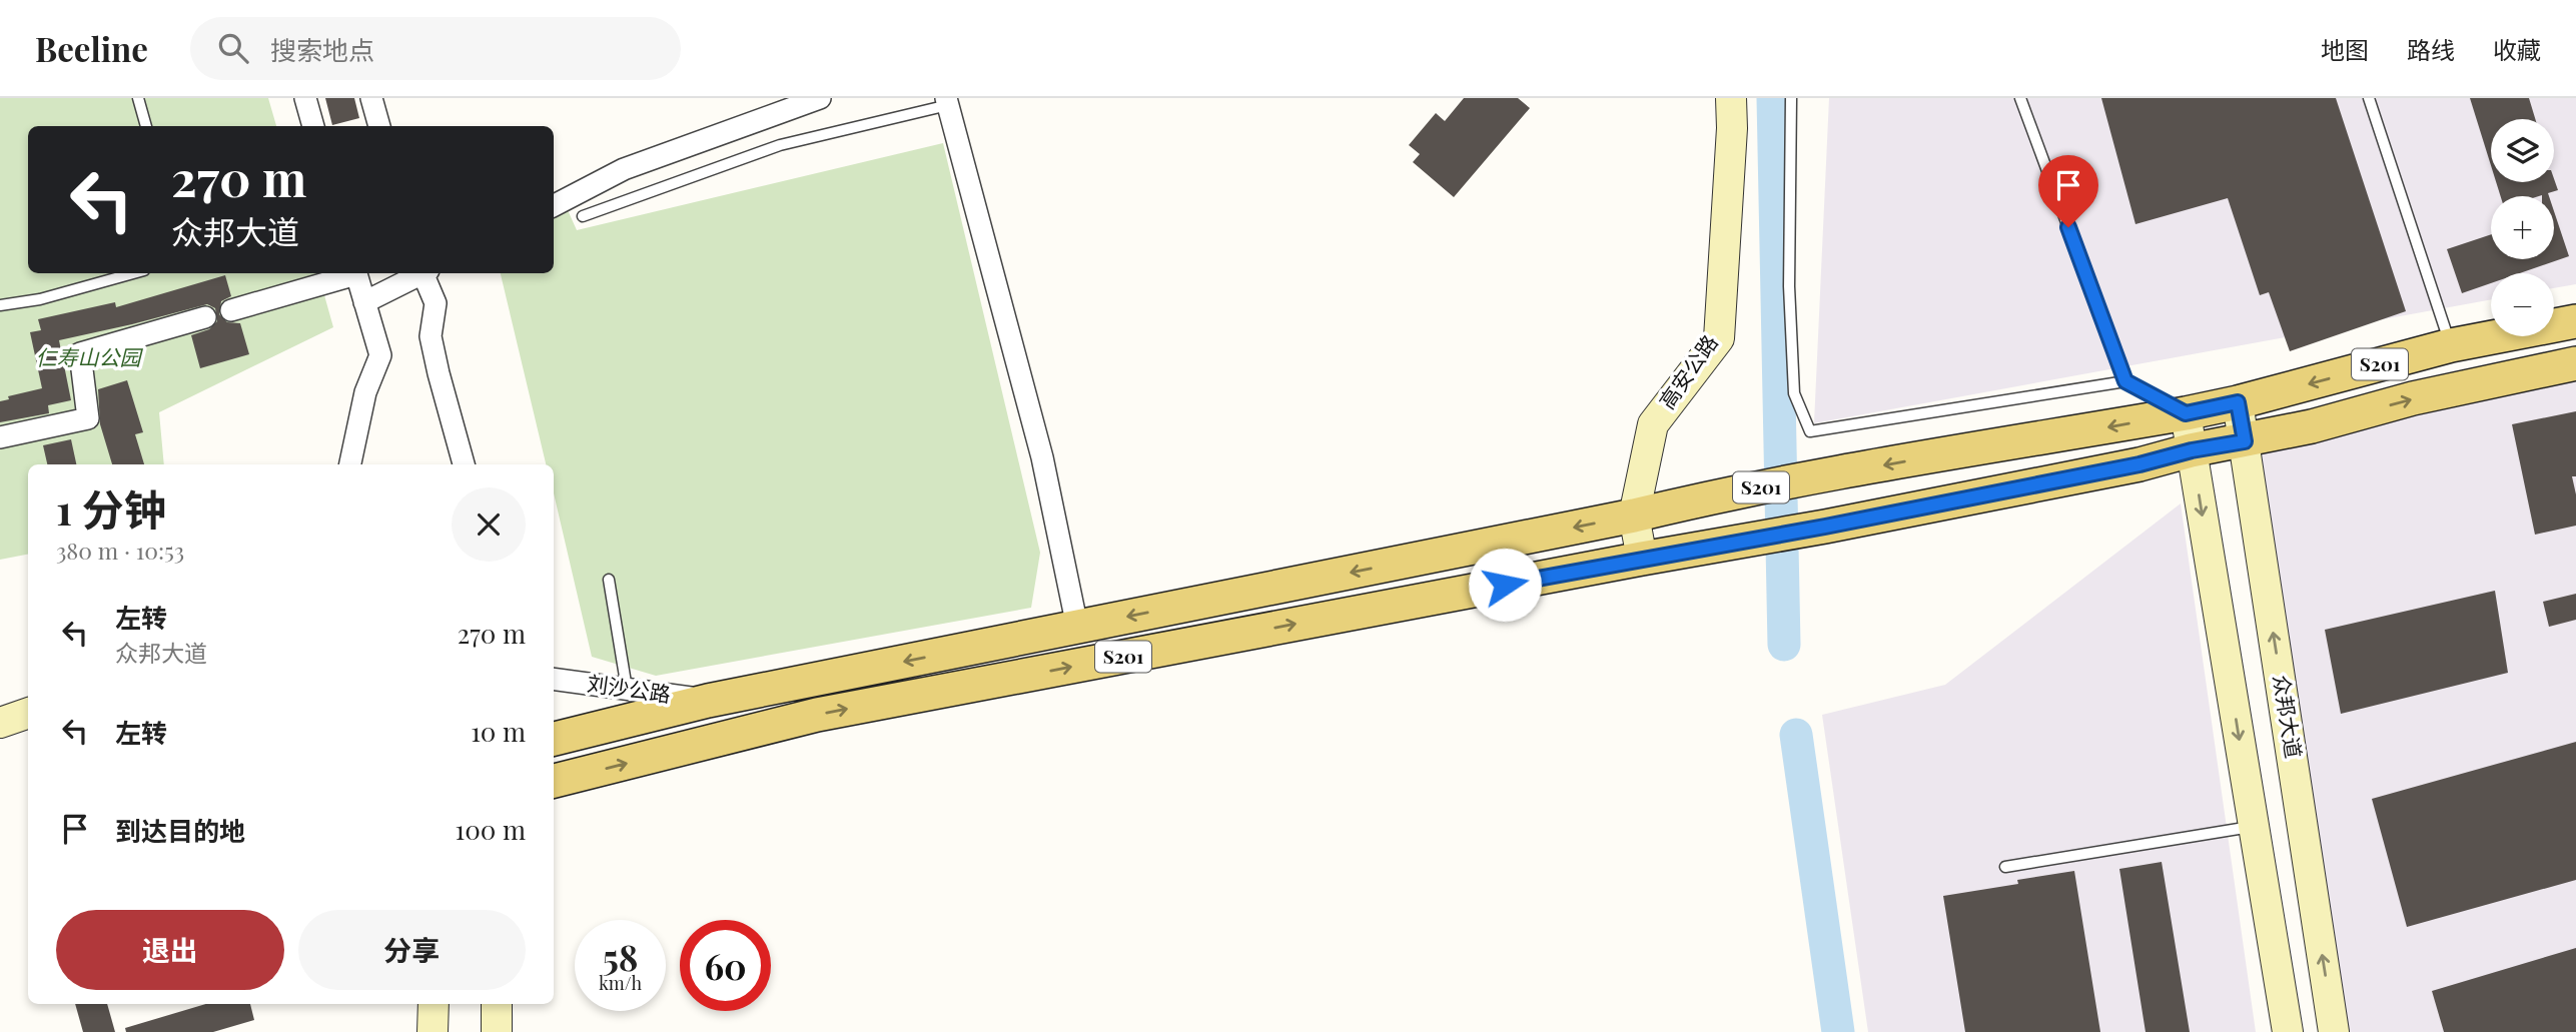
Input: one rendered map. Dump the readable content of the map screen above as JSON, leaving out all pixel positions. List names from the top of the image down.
{
  "streets": {
    "main road": ["S201", "高安公路", "众邦大道"],
    "street": ["刘沙公路"]
  },
  "crossings": [
    ["S201", "高安公路"],
    ["S201", "刘沙公路"],
    ["S201", "众邦大道"]
  ],
  "parks": ["仁寿山公园"],
  "page": {
    "header": "Beeline",
    "search": "搜索地点",
    "nav": ["地图", "路线", "收藏"],
    "map_buttons": ["+", "−"],
    "turn": ["270 m", "众邦大道"],
    "heading": ["1 分钟", "380 m · 10:53"],
    "list": [
      {
        "name": "左转",
        "note": "众邦大道",
        "value": "270 m"
      },
      {
        "name": "左转",
        "value": "10 m"
      },
      {
        "name": "到达目的地",
        "value": "100 m"
      }
    ],
    "buttons": ["退出", "分享"],
    "speed": "58 km/h",
    "limit": "60"
  }
}
